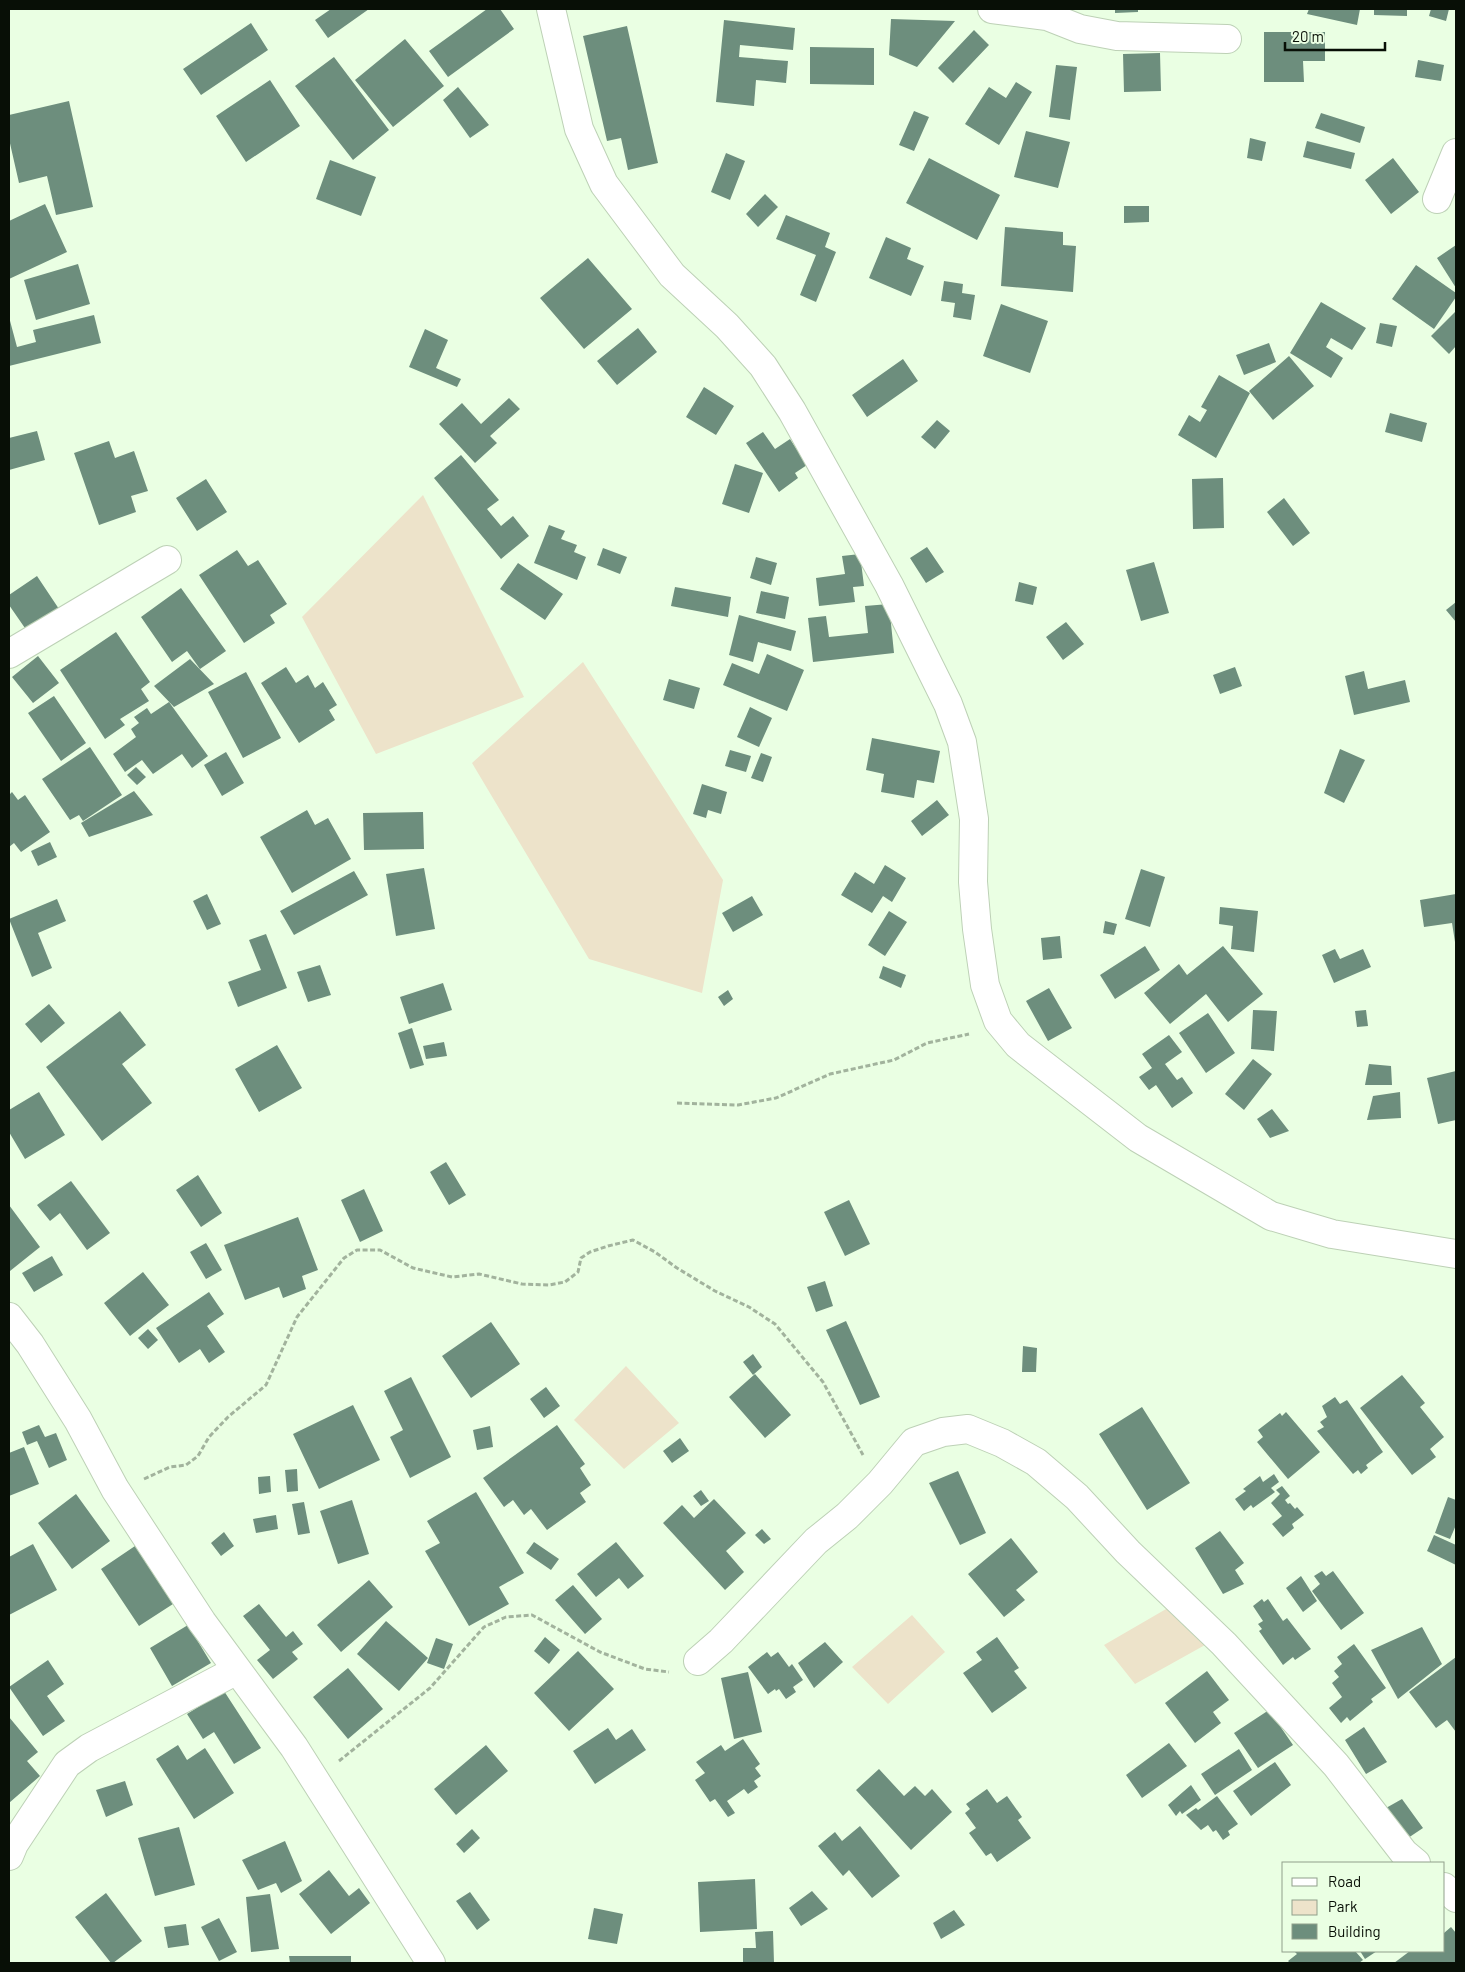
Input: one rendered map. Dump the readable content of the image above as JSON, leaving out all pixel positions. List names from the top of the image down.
{
  "legend": ["Road", "Park", "Building"],
  "scale_bar": "20 m"
}
